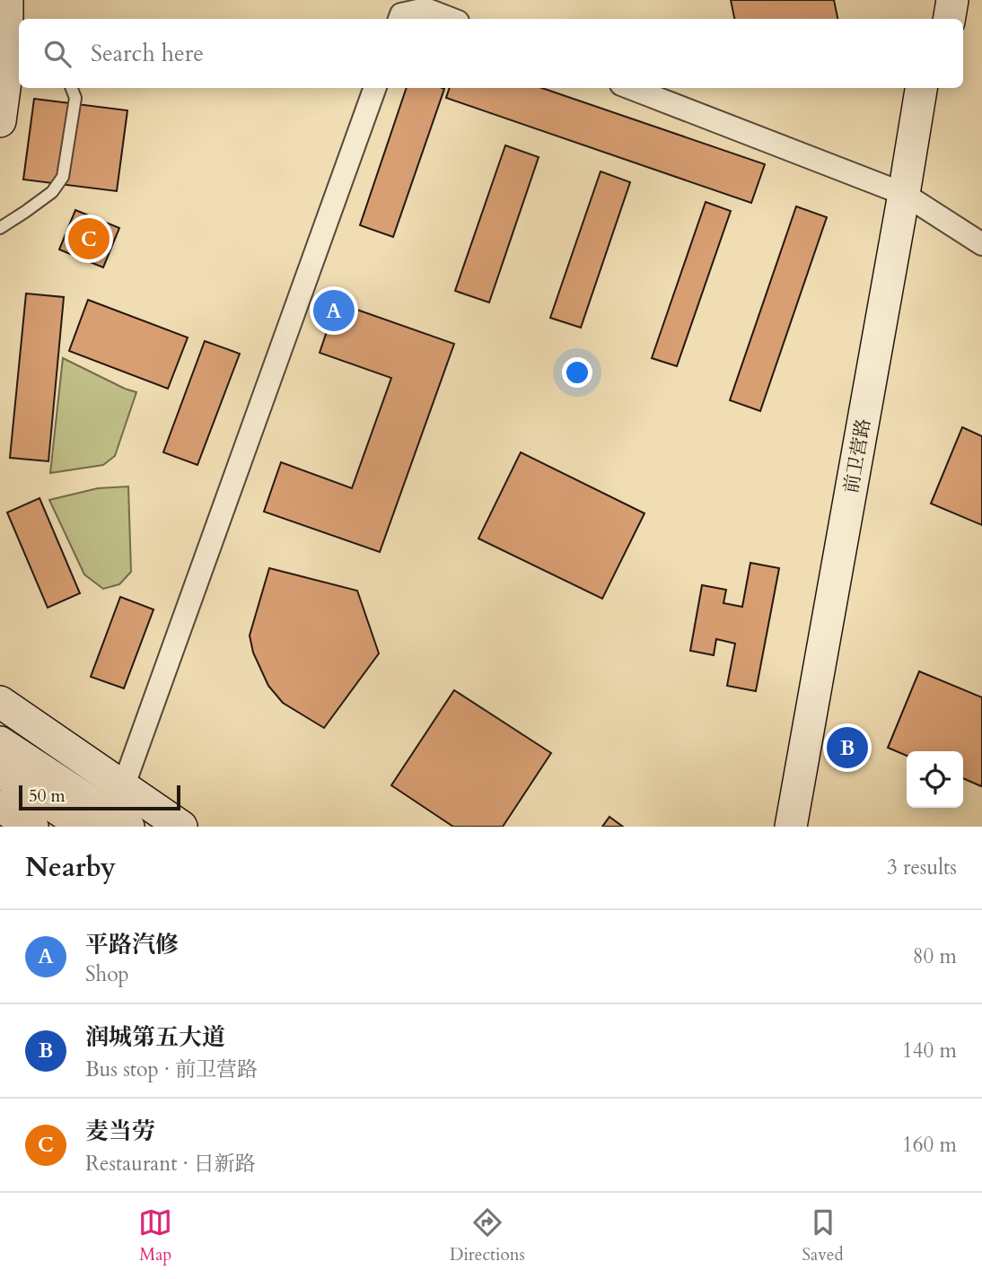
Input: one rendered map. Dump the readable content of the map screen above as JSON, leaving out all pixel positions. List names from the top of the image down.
{
  "streets": {
    "street": ["前卫营路"]
  },
  "scale_bar": "50 m",
  "page": {
    "search": "Search here",
    "pins": ["C", "A", "B"],
    "scale": "50 m",
    "heading": ["Nearby", "3 results"],
    "list": [
      {
        "mark": "A",
        "name": "平路汽修",
        "note": "Shop",
        "value": "80 m"
      },
      {
        "mark": "B",
        "name": "润城第五大道",
        "note": "Bus stop · 前卫营路",
        "value": "140 m"
      },
      {
        "mark": "C",
        "name": "麦当劳",
        "note": "Restaurant · 日新路",
        "value": "160 m"
      }
    ],
    "nav": ["Map", "Directions", "Saved"]
  }
}
